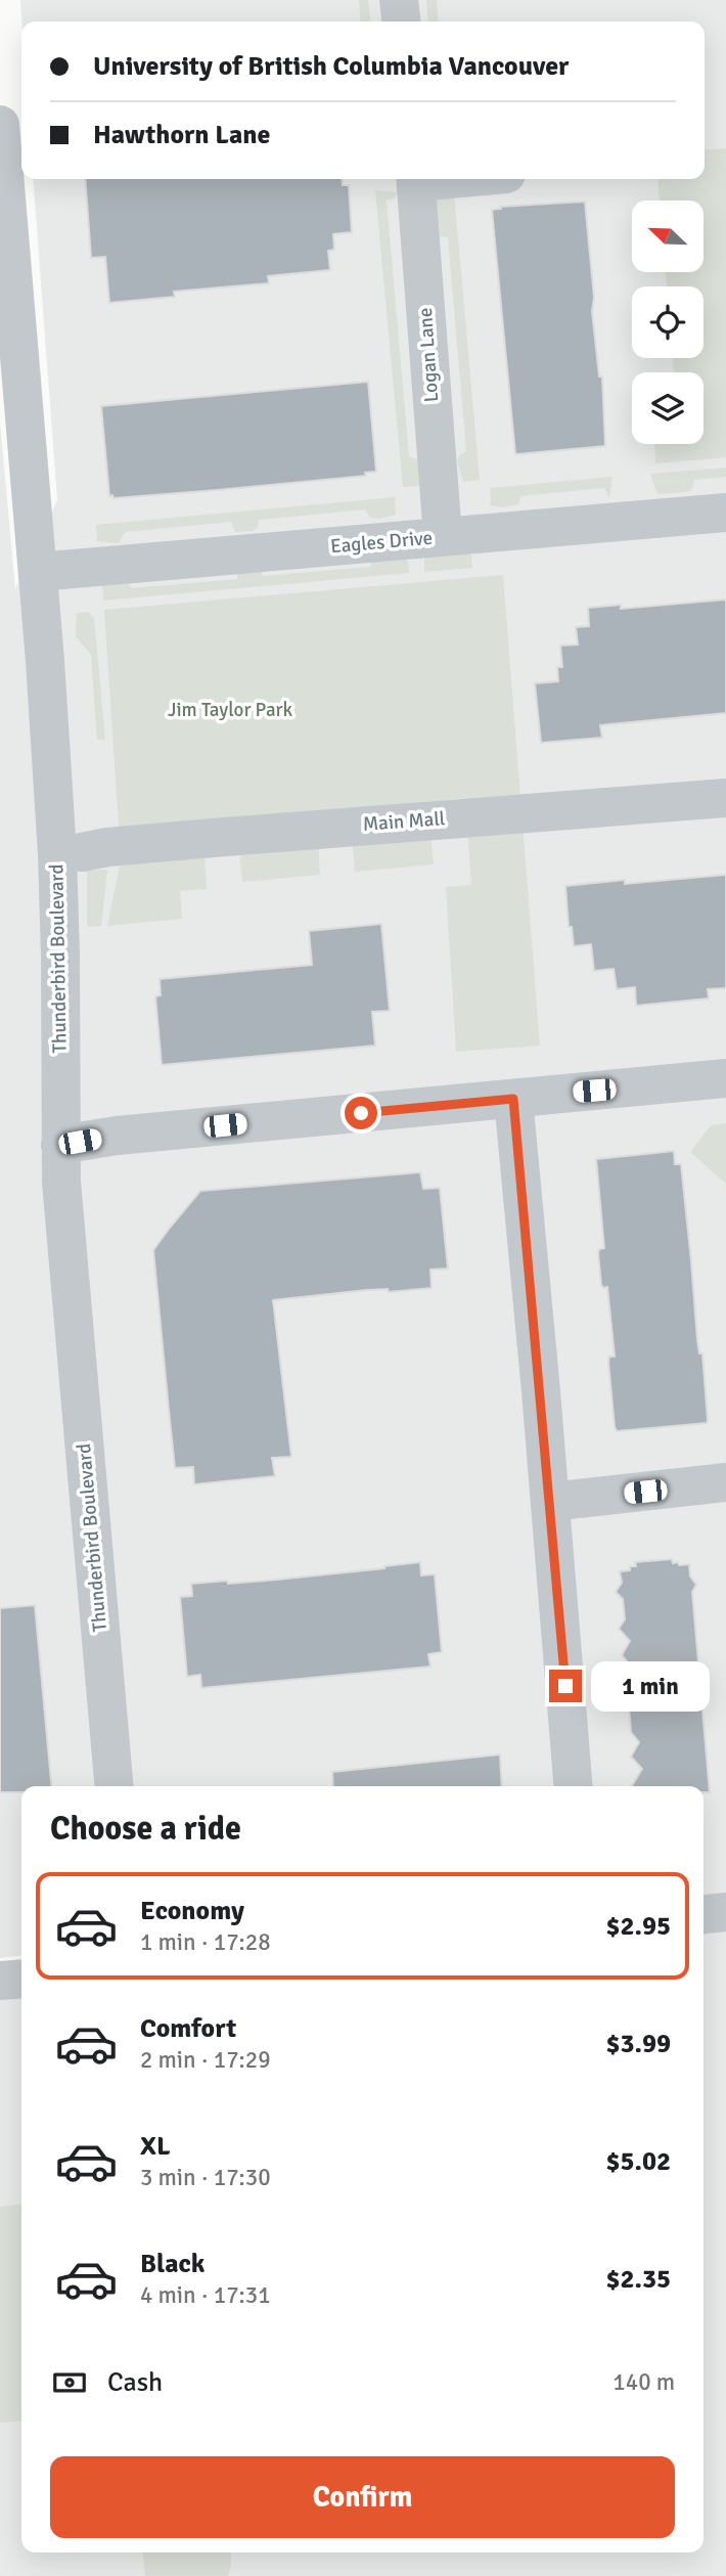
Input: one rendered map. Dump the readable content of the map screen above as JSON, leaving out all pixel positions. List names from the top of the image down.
{
  "streets": {
    "street": [
      "Logan Lane",
      "Eagles Drive",
      "Main Mall",
      "Thunderbird Boulevard"
    ]
  },
  "crossings": [
    ["Logan Lane", "Eagles Drive"],
    ["Eagles Drive", "Thunderbird Boulevard"]
  ],
  "parks": ["Jim Taylor Park"],
  "north": "top left",
  "page": {
    "banner": ["University of British Columbia Vancouver", "Hawthorn Lane"],
    "bubble": "1 min",
    "heading": "Choose a ride",
    "list": [
      {
        "name": "Economy",
        "note": "1 min · 17:28",
        "value": "$2.95"
      },
      {
        "name": "Comfort",
        "note": "2 min · 17:29",
        "value": "$3.99"
      },
      {
        "name": "XL",
        "note": "3 min · 17:30",
        "value": "$5.02"
      },
      {
        "name": "Black",
        "note": "4 min · 17:31",
        "value": "$2.35"
      }
    ],
    "pay": ["Cash", "140 m"],
    "buttons": "Confirm"
  }
}
